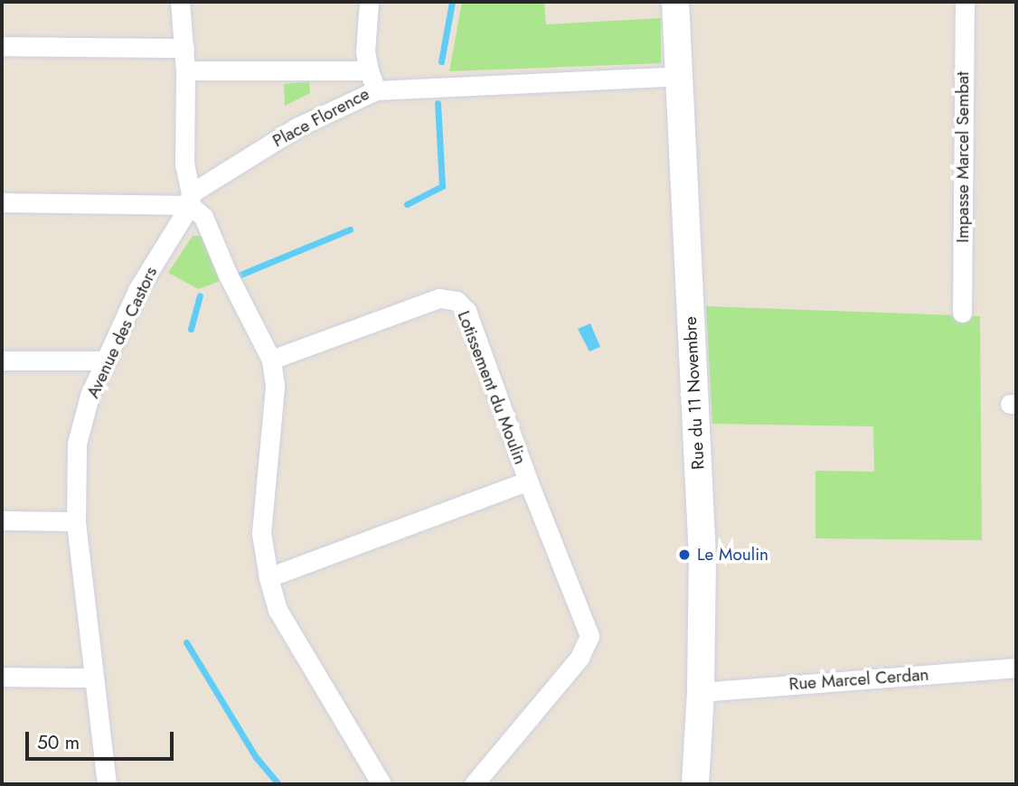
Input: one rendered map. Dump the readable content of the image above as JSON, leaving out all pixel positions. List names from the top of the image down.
{
  "streets": {
    "street": [
      "Place Florence",
      "Impasse Marcel Sembat",
      "Avenue des Castors",
      "Lotissement du Moulin",
      "Rue du 11 Novembre",
      "Rue Marcel Cerdan"
    ]
  },
  "crossings": [
    ["Place Florence", "Avenue des Castors"],
    ["Rue du 11 Novembre", "Rue Marcel Cerdan"]
  ],
  "places": ["Le Moulin"],
  "scale_bar": "50 m"
}
